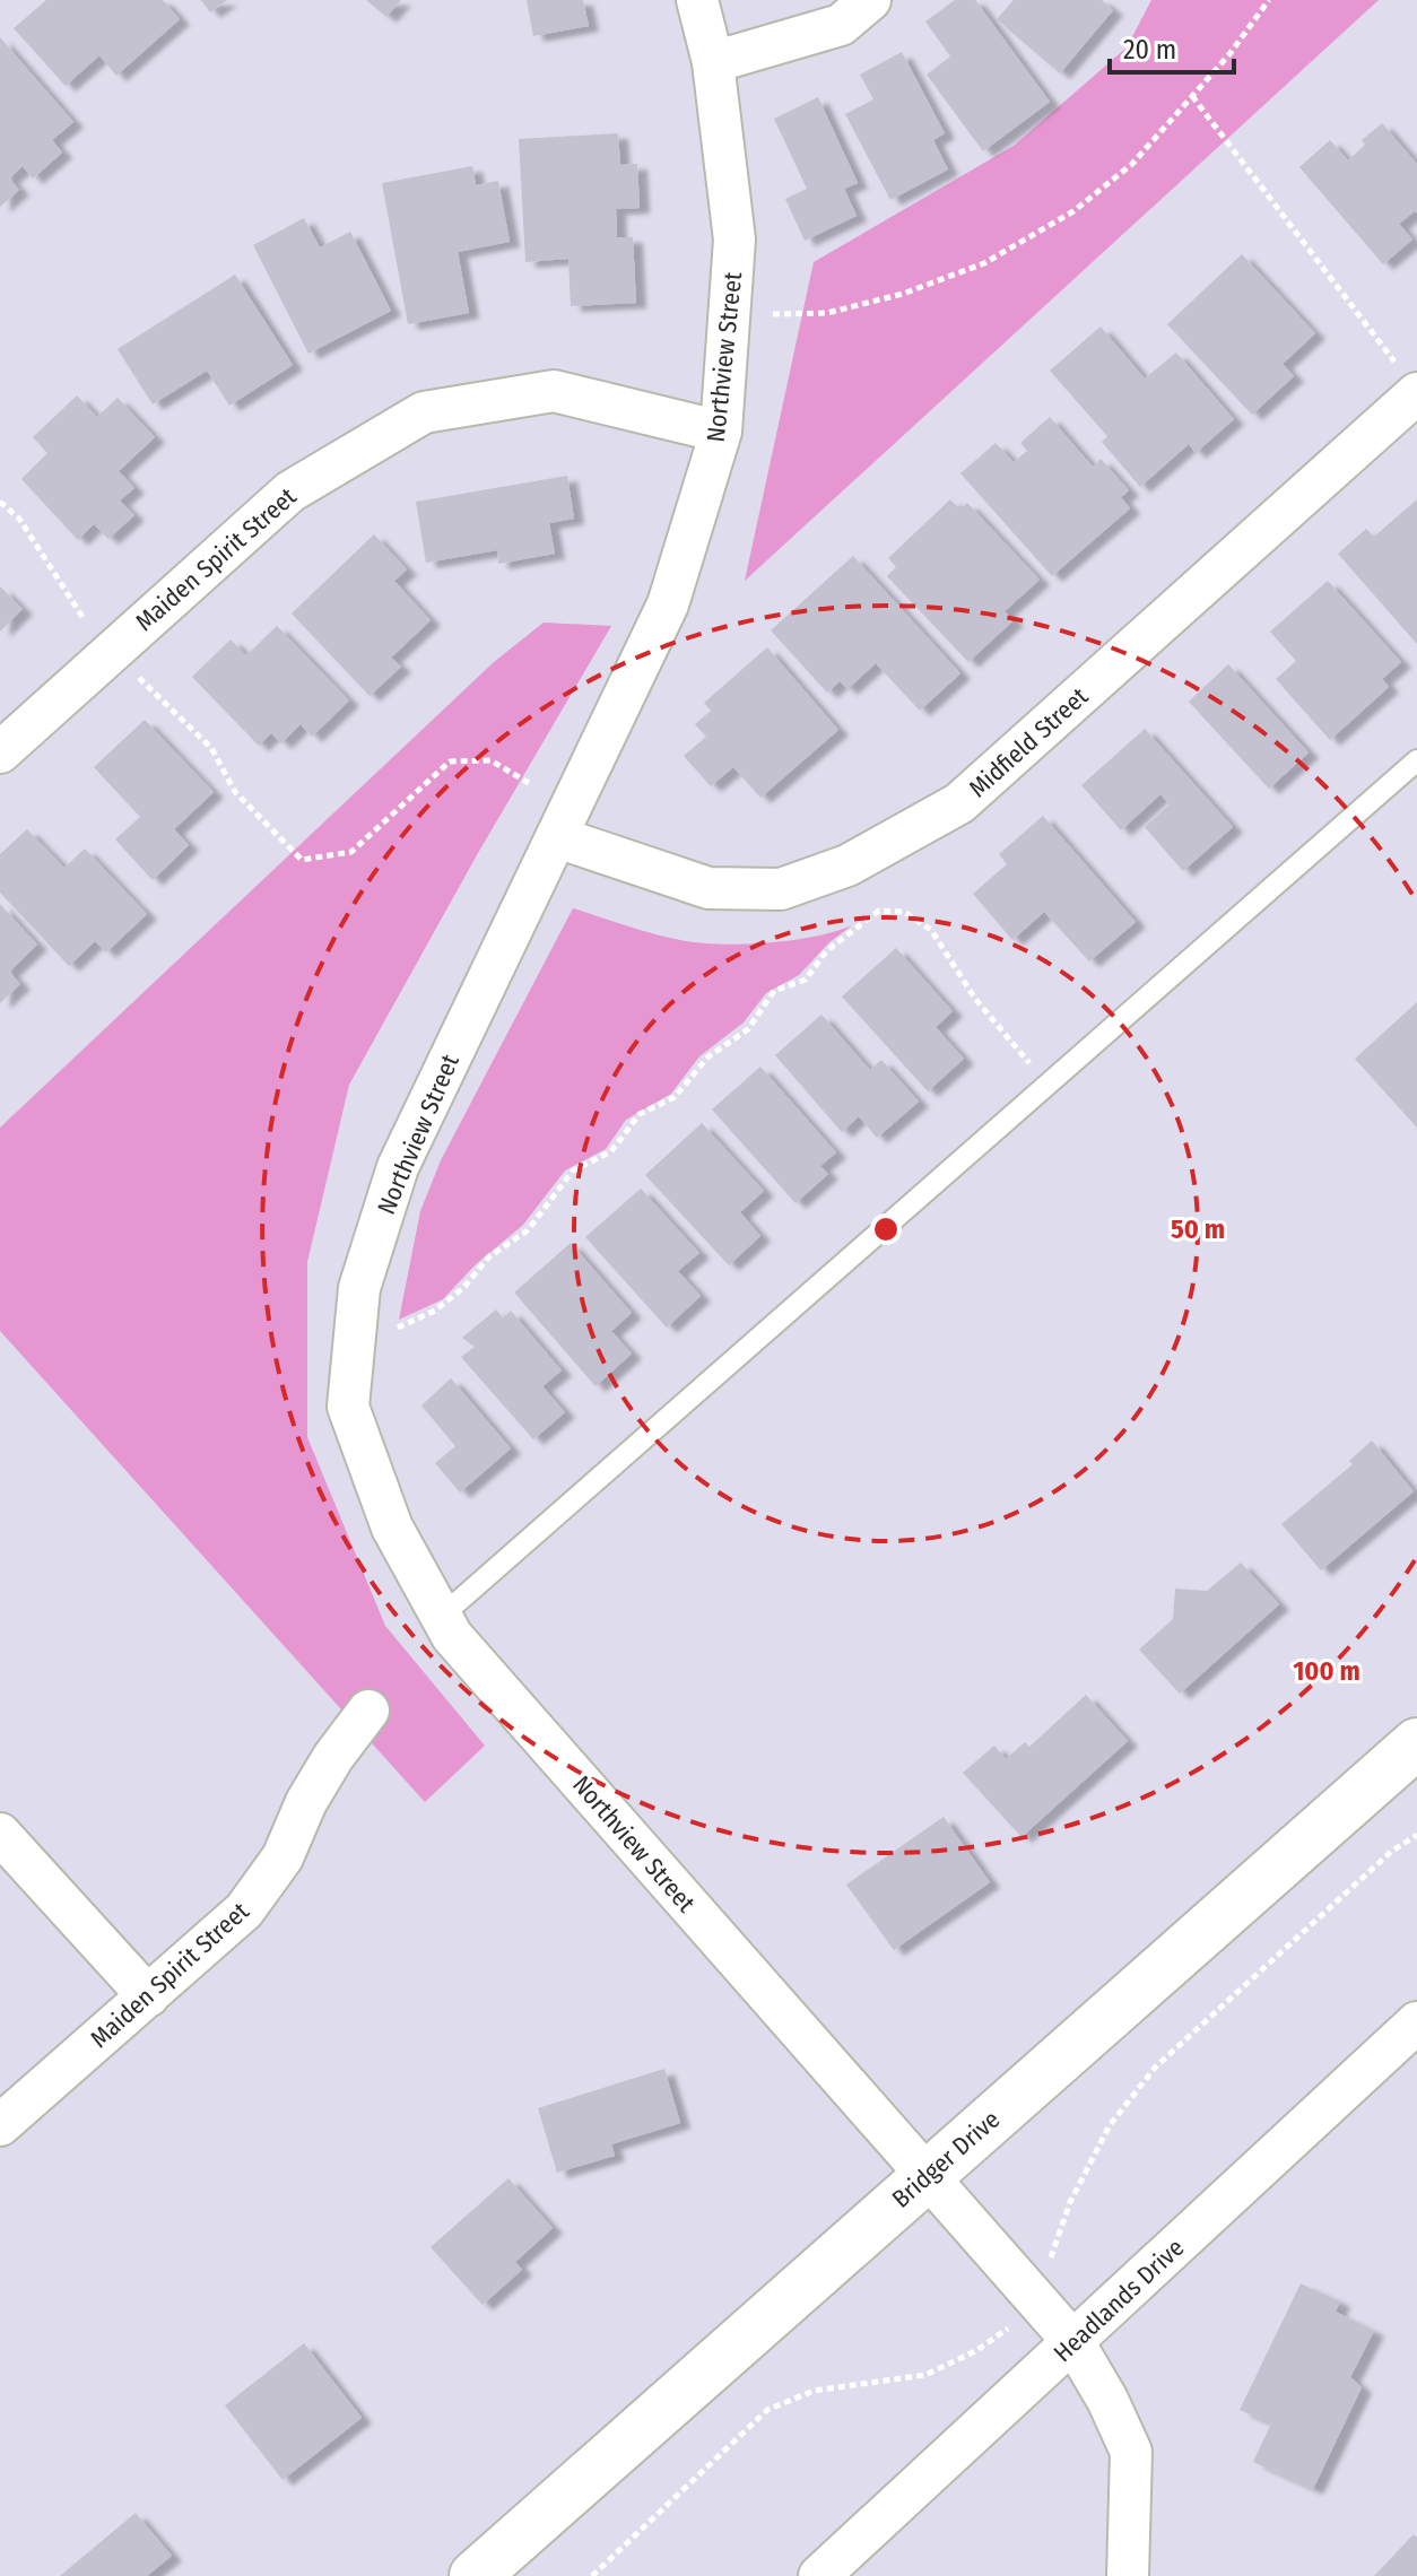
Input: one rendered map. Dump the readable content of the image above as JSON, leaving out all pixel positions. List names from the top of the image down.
{
  "streets": {
    "main road": ["Bridger Drive"],
    "street": [
      "Northview Street",
      "Maiden Spirit Street",
      "Midfield Street",
      "Headlands Drive"
    ]
  },
  "crossings": [
    ["Northview Street", "Maiden Spirit Street"],
    ["Northview Street", "Midfield Street"],
    ["Northview Street", "Bridger Drive"],
    ["Northview Street", "Headlands Drive"]
  ],
  "scale_bar": "20 m",
  "rings": ["50 m", "100 m"]
}
